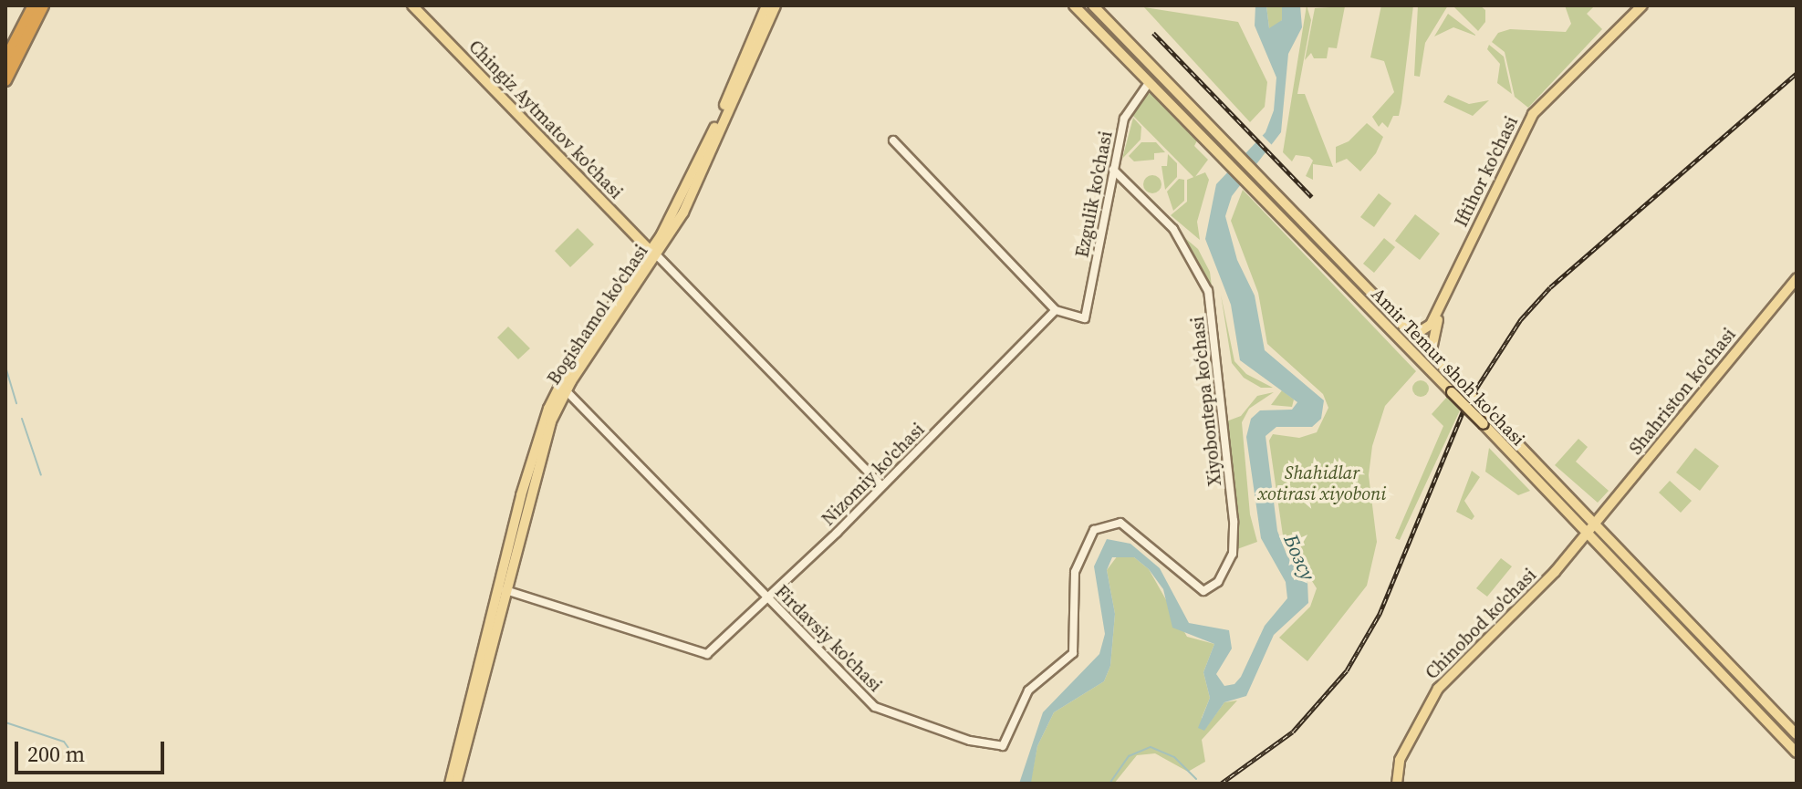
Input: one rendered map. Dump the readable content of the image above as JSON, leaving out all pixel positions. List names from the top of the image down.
{
  "streets": {
    "main road": [
      "Chingiz Aytmatov ko'chasi",
      "Iftihor ko'chasi",
      "Bogishamol ko'chasi",
      "Amir Temur shoh ko'chasi",
      "Shahriston ko'chasi",
      "Chinobod ko'chasi"
    ],
    "street": [
      "Ezgulik ko'chasi",
      "Xiyobontepa koʻchasi",
      "Nizomiy ko'chasi",
      "Firdavsiy ko'chasi"
    ]
  },
  "crossings": [
    ["Chingiz Aytmatov ko'chasi", "Bogishamol ko'chasi"],
    ["Chingiz Aytmatov ko'chasi", "Nizomiy ko'chasi"],
    ["Iftihor ko'chasi", "Amir Temur shoh ko'chasi"],
    ["Ezgulik ko'chasi", "Amir Temur shoh ko'chasi"],
    ["Ezgulik ko'chasi", "Xiyobontepa koʻchasi"],
    ["Ezgulik ko'chasi", "Nizomiy ko'chasi"],
    ["Bogishamol ko'chasi", "Nizomiy ko'chasi"],
    ["Bogishamol ko'chasi", "Firdavsiy ko'chasi"],
    ["Amir Temur shoh ko'chasi", "Shahriston ko'chasi"],
    ["Amir Temur shoh ko'chasi", "Chinobod ko'chasi"],
    ["Shahriston ko'chasi", "Chinobod ko'chasi"],
    ["Xiyobontepa koʻchasi", "Firdavsiy ko'chasi"],
    ["Nizomiy ko'chasi", "Firdavsiy ko'chasi"]
  ],
  "water": ["Бозсу"],
  "parks": ["Shahidlar xotirasi xiyoboni"],
  "scale_bar": "200 m"
}
